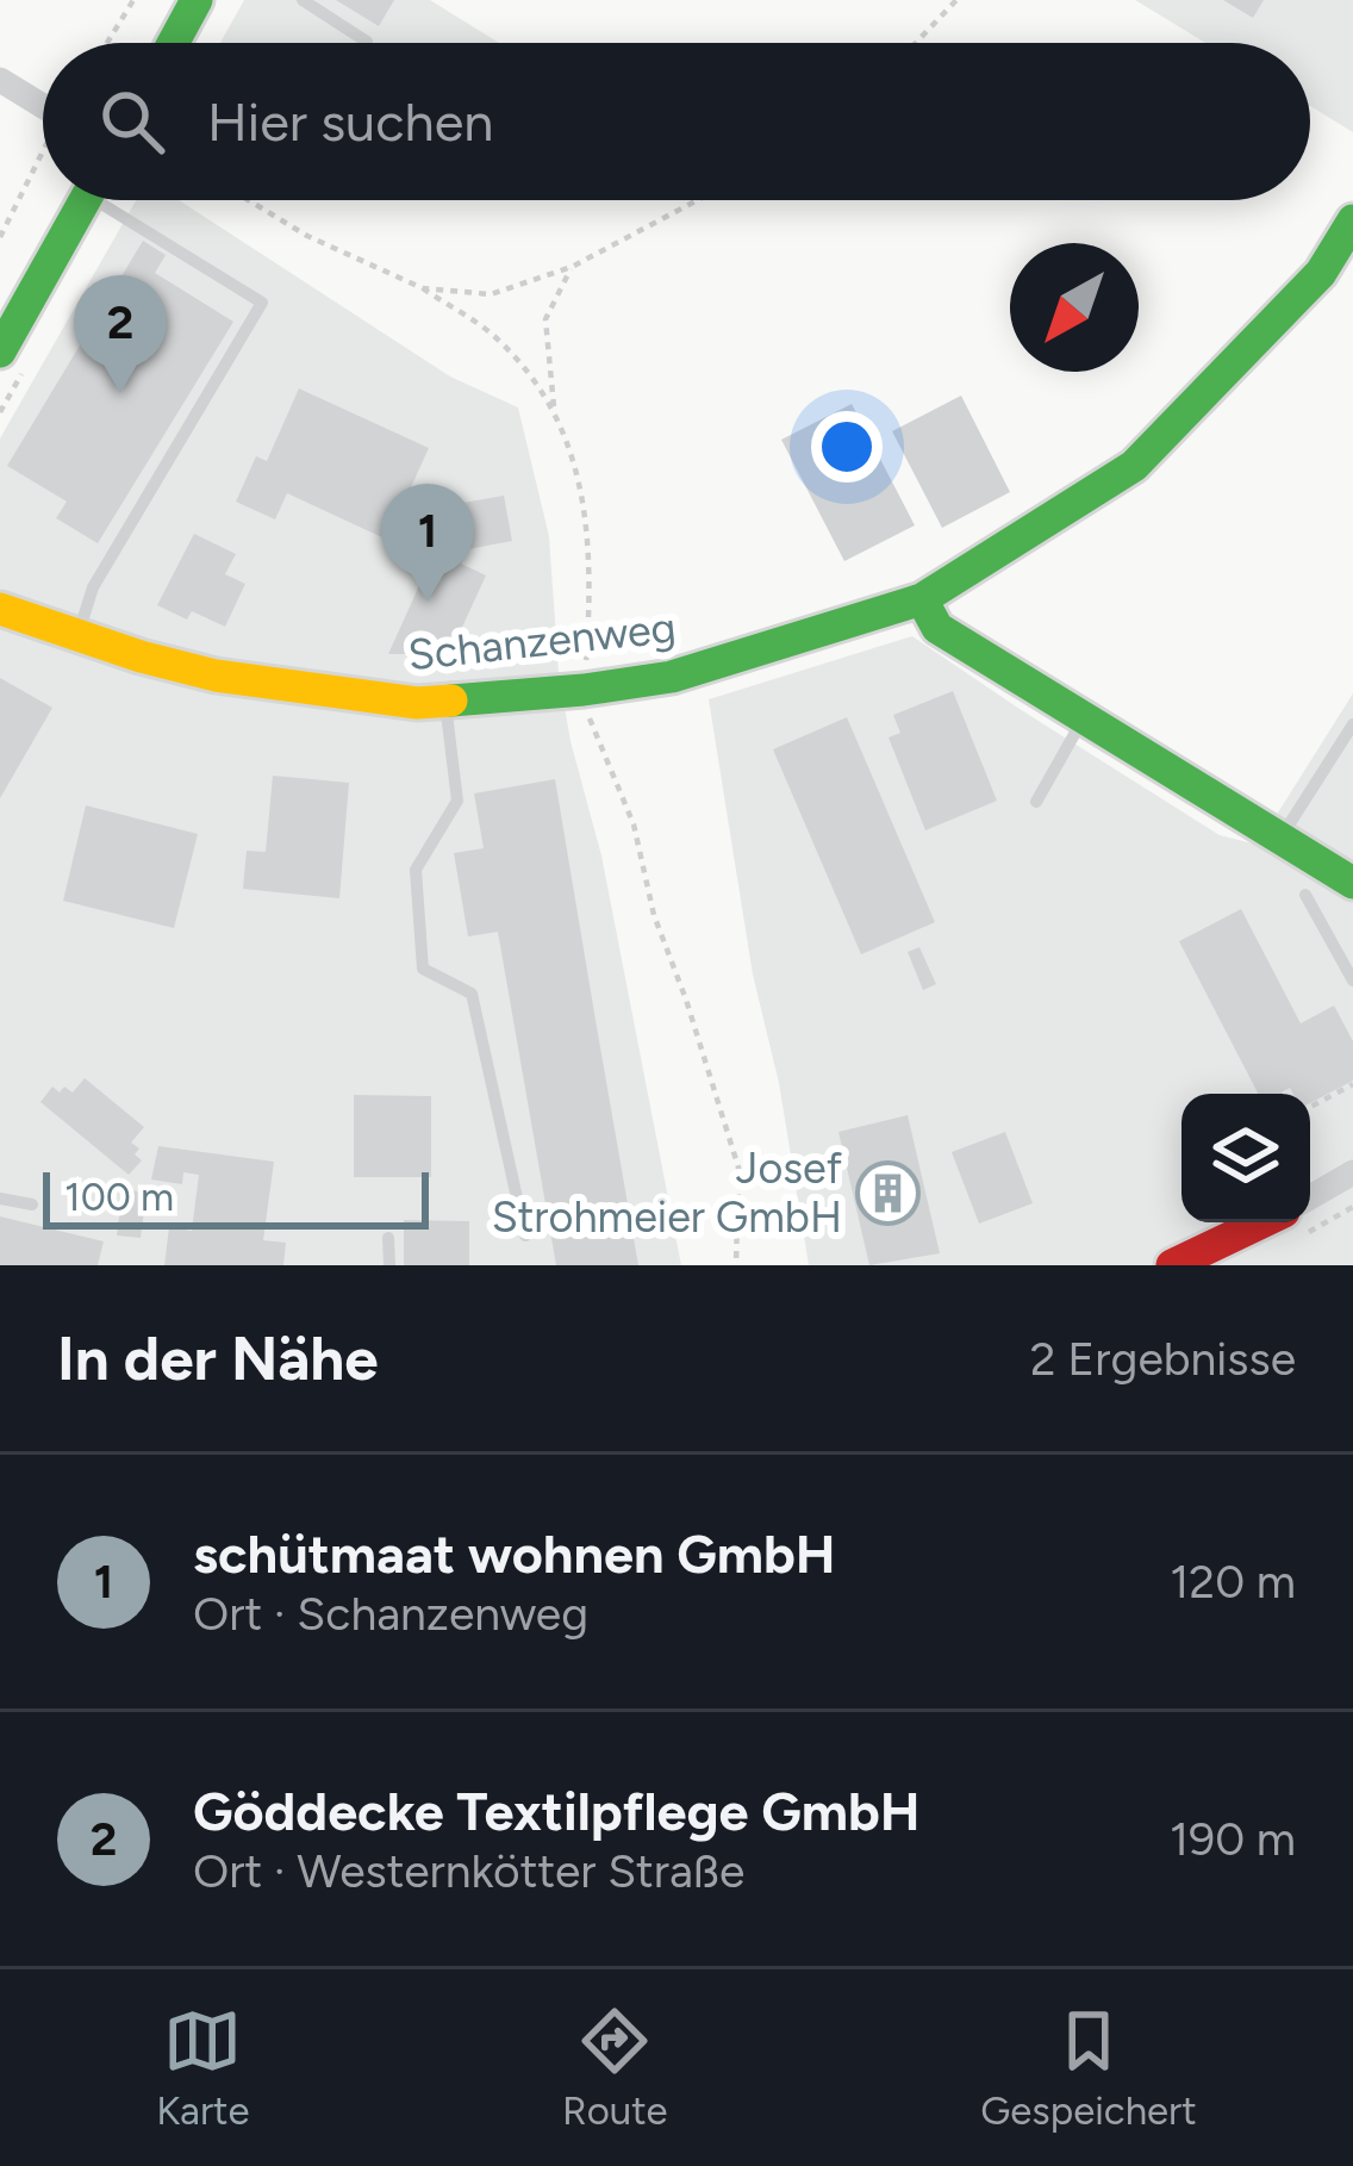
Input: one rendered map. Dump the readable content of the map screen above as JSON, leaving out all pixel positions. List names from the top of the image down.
{
  "streets": {
    "street": ["Schanzenweg"]
  },
  "places": {
    "building": ["Josef Strohmeier GmbH"]
  },
  "scale_bar": "100 m",
  "north": "bottom left",
  "page": {
    "search": "Hier suchen",
    "pins": ["2", "1"],
    "scale": "100 m",
    "heading": ["In der Nähe", "2 Ergebnisse"],
    "list": [
      {
        "mark": "1",
        "name": "schütmaat wohnen GmbH",
        "note": "Ort · Schanzenweg",
        "value": "120 m"
      },
      {
        "mark": "2",
        "name": "Göddecke Textilpflege GmbH",
        "note": "Ort · Westernkötter Straße",
        "value": "190 m"
      }
    ],
    "nav": ["Karte", "Route", "Gespeichert"]
  }
}
